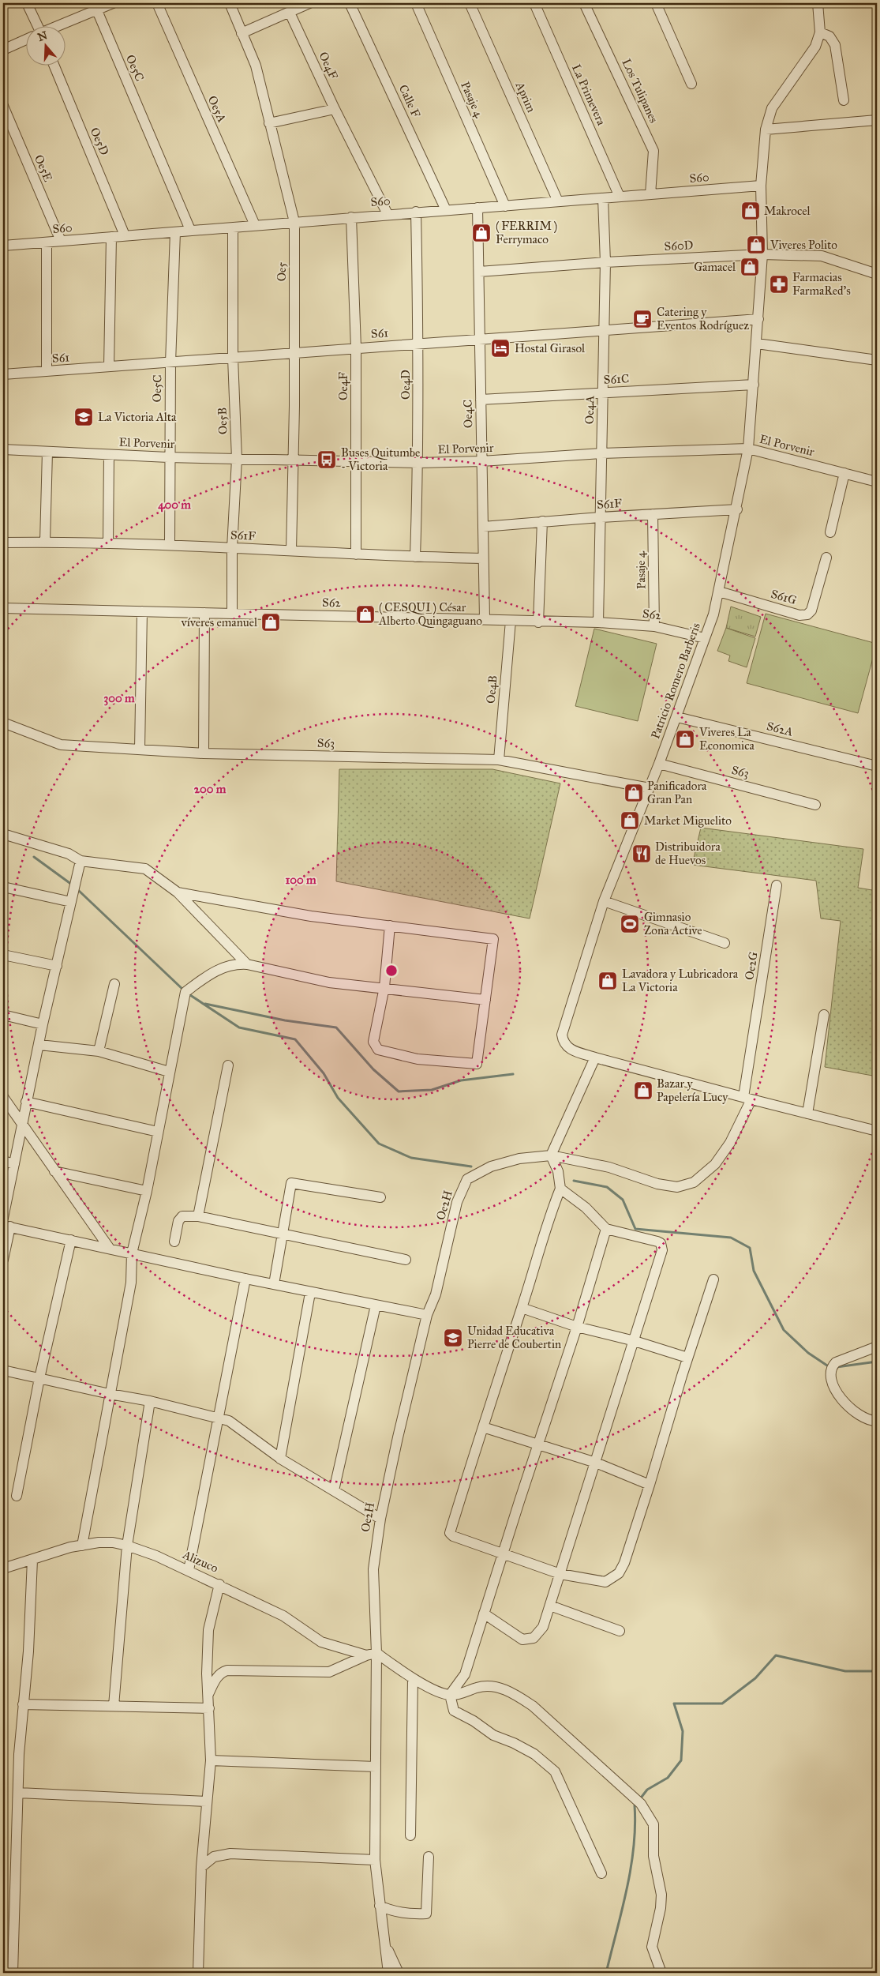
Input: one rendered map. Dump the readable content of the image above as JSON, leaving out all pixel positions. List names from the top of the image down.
{
  "streets": {
    "street": [
      "Oe4F",
      "Oe5C",
      "Los Tulipanes",
      "La Primevera",
      "Aprim",
      "Pasaje 4",
      "Calle F",
      "Oe5A",
      "Oe5D",
      "Oe5E",
      "S60",
      "S60D",
      "Oe5",
      "S61",
      "S61C",
      "Oe4D",
      "Oe4A",
      "Oe4C",
      "Oe5B",
      "El Porvenir",
      "S61F",
      "S61G",
      "S62",
      "Patricio Romero Barberis",
      "Oe4B",
      "S62A",
      "S63",
      "Oe2G",
      "Oe2H",
      "Alizuco"
    ]
  },
  "crossings": [
    ["Oe4F", "S60"],
    ["Oe4F", "S61"],
    ["Oe4F", "El Porvenir"],
    ["Oe4F", "S61F"],
    ["Oe5C", "S60"],
    ["Oe5C", "S61"],
    ["Oe5C", "El Porvenir"],
    ["Oe5C", "S61F"],
    ["Los Tulipanes", "S60"],
    ["La Primevera", "S60"],
    ["Aprim", "S60"],
    ["Pasaje 4", "S60"],
    ["Pasaje 4", "S61F"],
    ["Pasaje 4", "S62"],
    ["Calle F", "S60"],
    ["Oe5A", "S60"],
    ["Oe5D", "S60"],
    ["Oe5E", "S60"],
    ["S60", "Oe5"],
    ["S60", "Oe4D"],
    ["S60", "Oe4A"],
    ["S60", "Oe4C"],
    ["S60", "Oe5B"],
    ["S60", "Patricio Romero Barberis"],
    ["S60D", "Oe4A"],
    ["S60D", "Oe4C"],
    ["S60D", "Patricio Romero Barberis"],
    ["Oe5", "S61"],
    ["Oe5", "El Porvenir"],
    ["Oe5", "S61F"],
    ["S61", "Oe4D"],
    ["S61", "Oe4A"],
    ["S61", "Oe4C"],
    ["S61", "Oe5B"],
    ["S61", "Patricio Romero Barberis"],
    ["S61C", "Oe4A"],
    ["S61C", "Oe4C"],
    ["S61C", "Patricio Romero Barberis"],
    ["Oe4D", "El Porvenir"],
    ["Oe4D", "S61F"],
    ["Oe4A", "El Porvenir"],
    ["Oe4A", "S61F"],
    ["Oe4A", "S62"],
    ["Oe4C", "El Porvenir"],
    ["Oe4C", "S61F"],
    ["Oe4C", "S62"],
    ["Oe5B", "El Porvenir"],
    ["Oe5B", "S61F"],
    ["Oe5B", "S62"],
    ["El Porvenir", "Patricio Romero Barberis"],
    ["S61F", "Patricio Romero Barberis"],
    ["S61G", "Patricio Romero Barberis"],
    ["S62", "Patricio Romero Barberis"],
    ["S62", "Oe4B"],
    ["Patricio Romero Barberis", "S62A"],
    ["Patricio Romero Barberis", "S63"],
    ["Patricio Romero Barberis", "Oe2G"],
    ["Patricio Romero Barberis", "Oe2H"],
    ["Oe4B", "S63"],
    ["Oe2G", "Oe2H"],
    ["Oe2H", "Alizuco"]
  ],
  "places": {
    "shop": [
      "Makrocel",
      "( FERRIM ) Ferrymaco",
      "Viveres Polito",
      "Gamacel",
      "( CESQUI ) César Alberto Quingaguano",
      "víveres emanuel",
      "Viveres La Economica",
      "Panificadora Gran Pan",
      "Market Miguelito",
      "Lavadora y Lubricadora La Victoria",
      "Bazar y Papelería Lucy"
    ],
    "pharmacy": ["Farmacias FarmaRed's"],
    "cafe": ["Catering y Eventos Rodríguez"],
    "hotel": ["Hostal Girasol"],
    "school or university": ["La Victoria Alta", "Unidad Educativa Pierre de Coubertin"],
    "bus stop": ["Buses Quitumbe - Victoria"],
    "restaurant": ["Distribuidora de Huevos"],
    "sports": ["Gimnasio Zona Active"]
  },
  "north": "top",
  "rings": [
    "400 m",
    "300 m",
    "200 m",
    "100 m"
  ]
}
